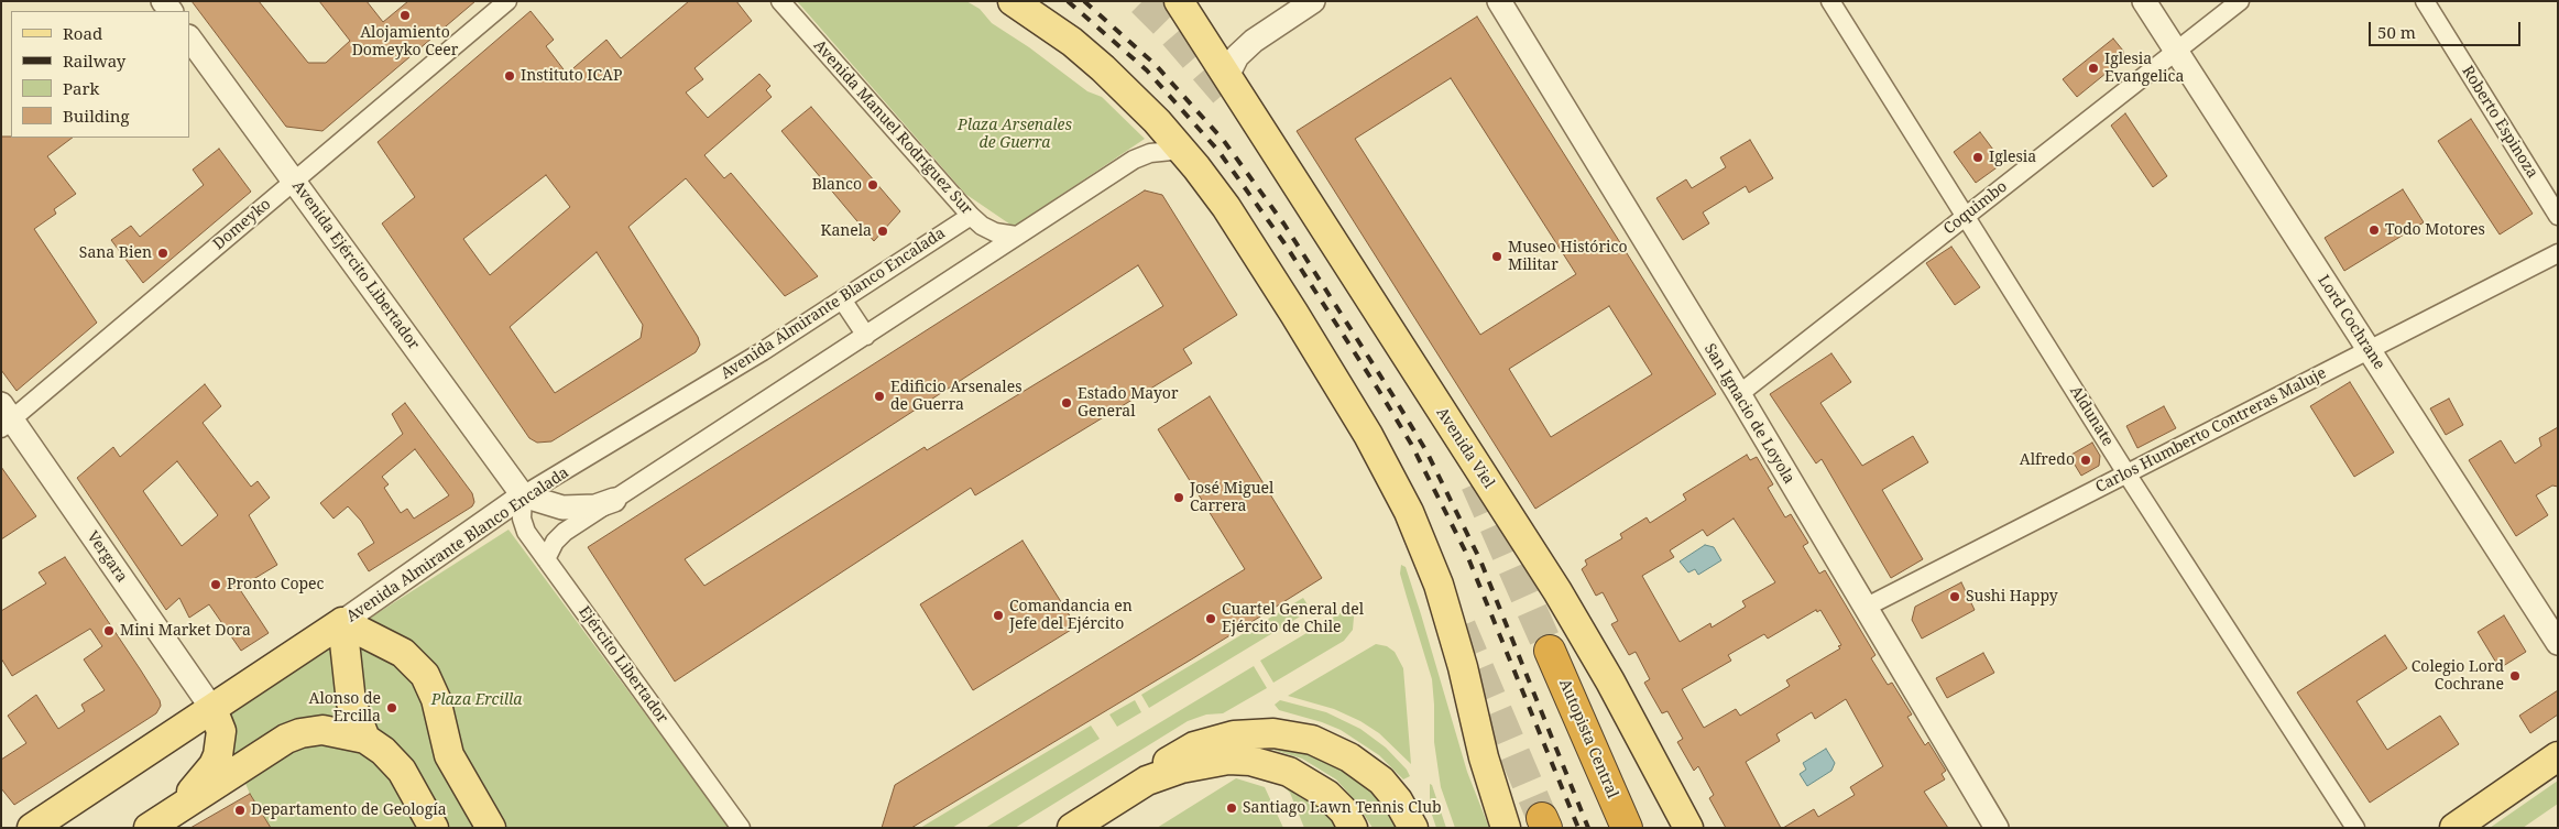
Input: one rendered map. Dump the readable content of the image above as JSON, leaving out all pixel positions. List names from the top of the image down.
{
  "streets": {
    "highway": ["Autopista Central"],
    "main road": ["Avenida Almirante Blanco Encalada", "Avenida Viel"],
    "street": [
      "Roberto Espinoza",
      "Avenida Manuel Rodríguez Sur",
      "Coquimbo",
      "Domeyko",
      "Avenida Ejército Libertador",
      "Lord Cochrane",
      "San Ignacio de Loyola",
      "Aldunate",
      "Carlos Humberto Contreras Maluje",
      "Vergara",
      "Ejército Libertador"
    ]
  },
  "crossings": [
    ["Avenida Manuel Rodríguez Sur", "Avenida Almirante Blanco Encalada"],
    ["Coquimbo", "Lord Cochrane"],
    ["Coquimbo", "San Ignacio de Loyola"],
    ["Coquimbo", "Aldunate"],
    ["Domeyko", "Avenida Ejército Libertador"],
    ["Domeyko", "Vergara"],
    ["Avenida Ejército Libertador", "Avenida Almirante Blanco Encalada"],
    ["Avenida Ejército Libertador", "Ejército Libertador"],
    ["Avenida Almirante Blanco Encalada", "Vergara"],
    ["Avenida Almirante Blanco Encalada", "Ejército Libertador"],
    ["Lord Cochrane", "Carlos Humberto Contreras Maluje"],
    ["San Ignacio de Loyola", "Carlos Humberto Contreras Maluje"],
    ["Aldunate", "Carlos Humberto Contreras Maluje"]
  ],
  "parks": ["Plaza Arsenales de Guerra", "Plaza Ercilla"],
  "places": [
    "Alojamiento Domeyko Ceer",
    "Iglesia Evangelica",
    "Instituto ICAP",
    "Iglesia",
    "Blanco",
    "Todo Motores",
    "Kanela",
    "Sana Bien",
    "Museo Histórico Militar",
    "Edificio Arsenales de Guerra",
    "Estado Mayor General",
    "Alfredo",
    "José Miguel Carrera",
    "Pronto Copec",
    "Sushi Happy",
    "Comandancia en Jefe del Ejército",
    "Cuartel General del Ejército de Chile",
    "Mini Market Dora",
    "Colegio Lord Cochrane",
    "Alonso de Ercilla",
    "Santiago Lawn Tennis Club",
    "Departamento de Geología"
  ],
  "legend": [
    "Road",
    "Railway",
    "Park",
    "Building"
  ],
  "scale_bar": "50 m"
}
